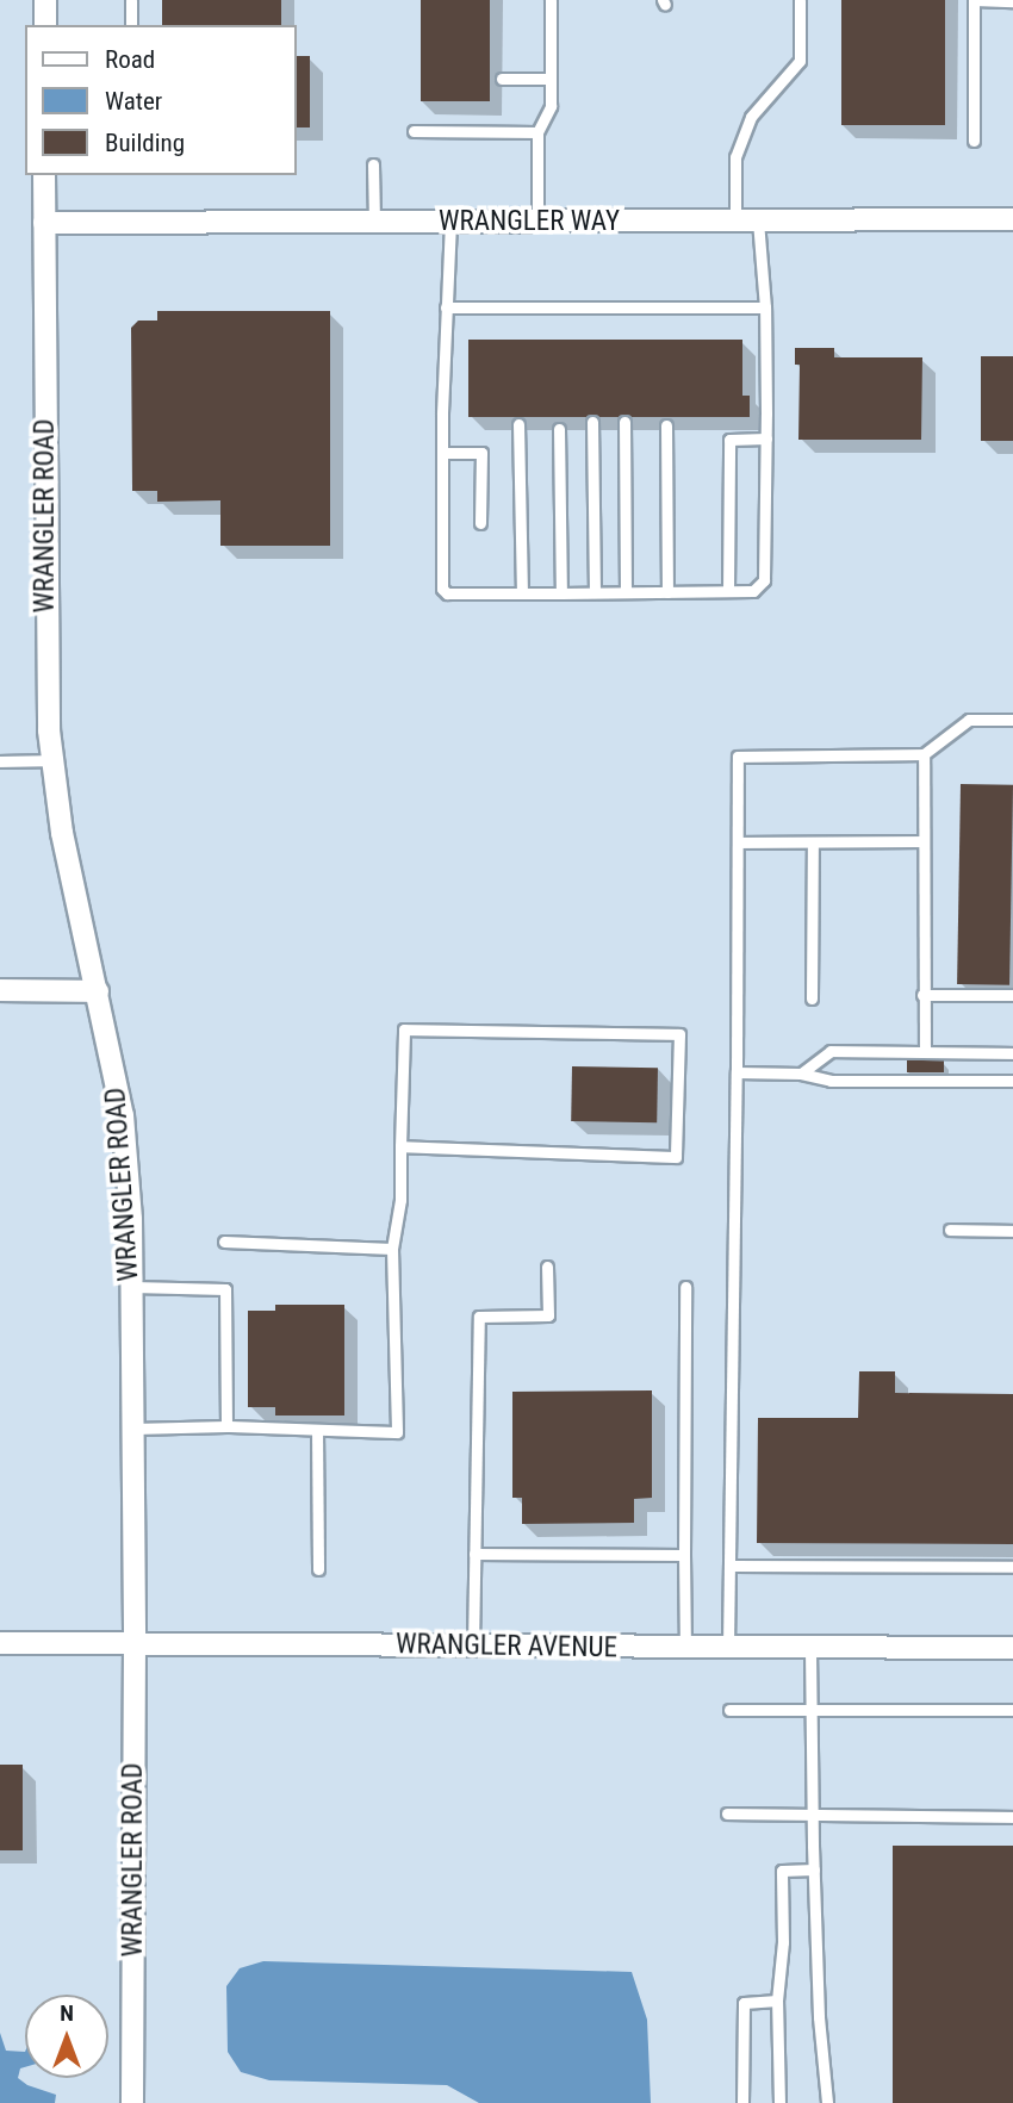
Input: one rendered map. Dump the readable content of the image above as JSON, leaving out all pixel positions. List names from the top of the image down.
{
  "streets": {
    "street": ["WRANGLER WAY", "WRANGLER ROAD", "WRANGLER AVENUE"]
  },
  "crossings": [
    ["WRANGLER WAY", "WRANGLER ROAD"],
    ["WRANGLER ROAD", "WRANGLER AVENUE"]
  ],
  "legend": ["Road", "Water", "Building"],
  "north": "top"
}
